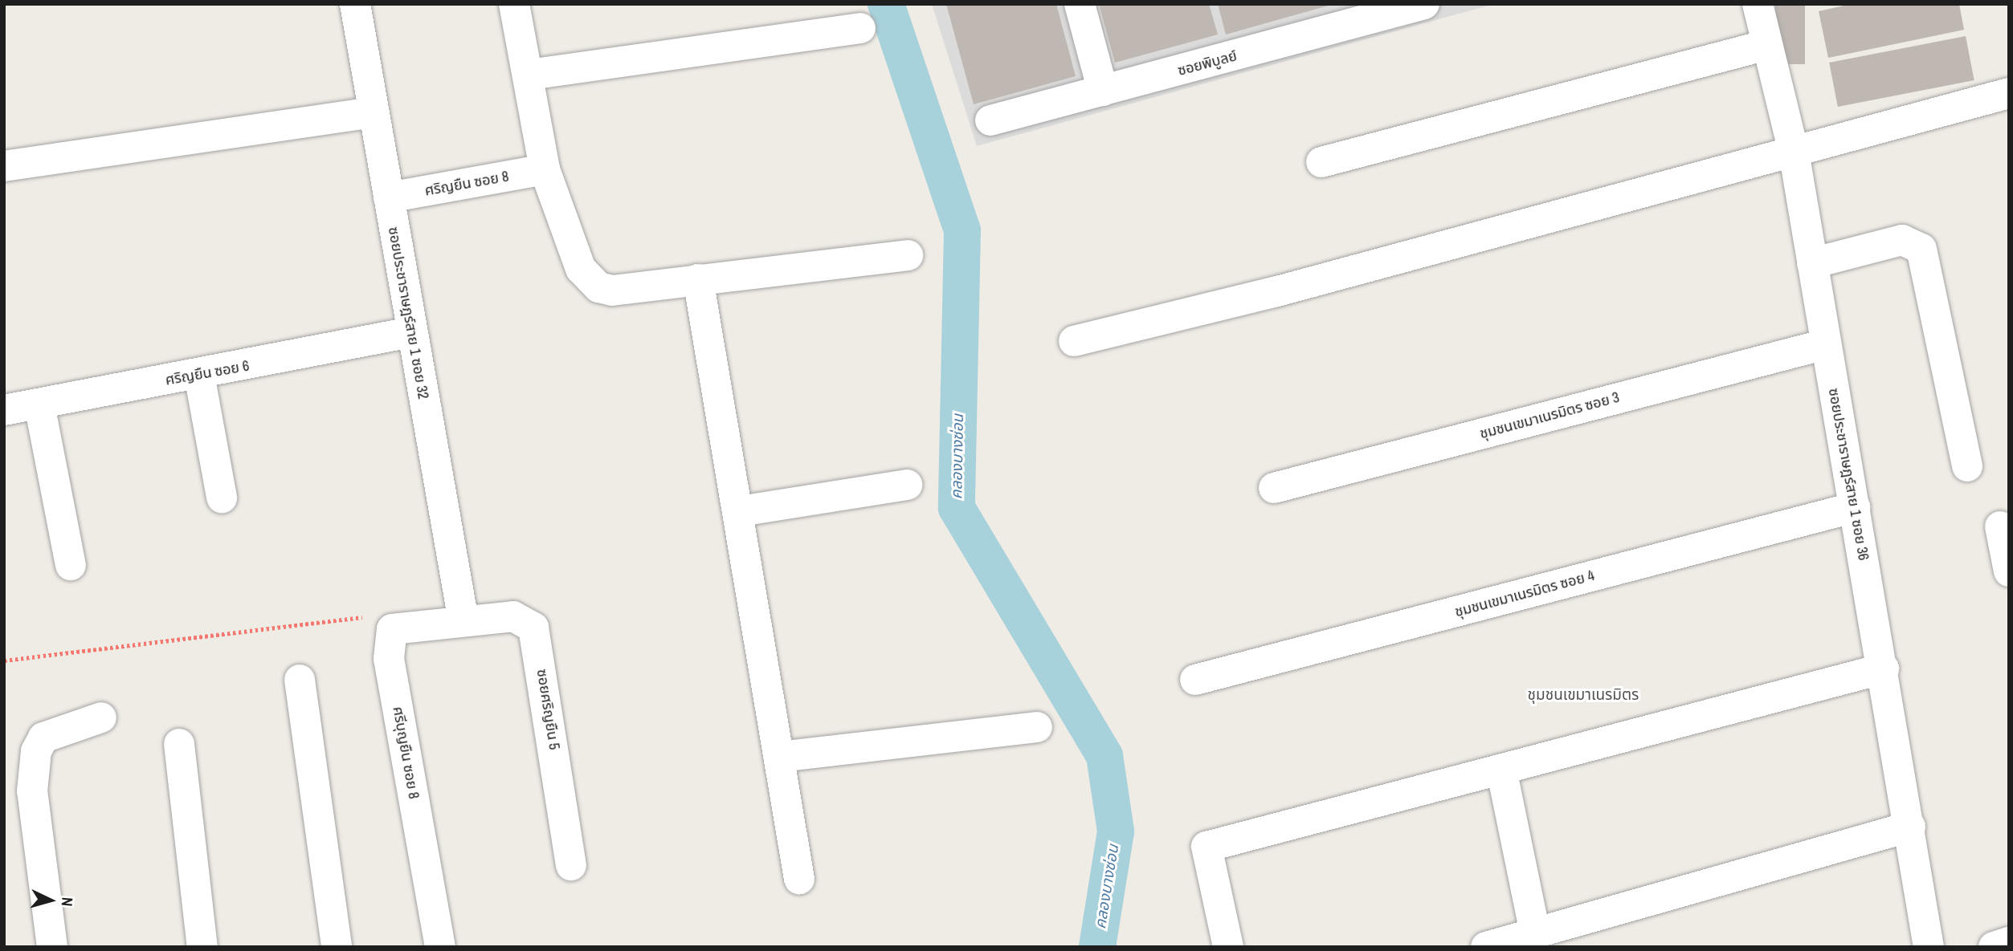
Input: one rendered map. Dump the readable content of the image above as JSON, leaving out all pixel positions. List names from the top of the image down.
{
  "streets": {
    "street": [
      "ซอยพิบูลย์",
      "ศริญยืน ซอย 8",
      "ซอยประชาราษฎร์สาย 1 ซอย 32",
      "ศริญยืน ซอย 6",
      "ชุมชนเขมาเนรมิตร ซอย 3",
      "ซอยประชาราษฎร์สาย 1 ซอย 36",
      "ชุมชนเขมาเนรมิตร ซอย 4",
      "ซอยศริญยืน 5",
      "ศรีบุญยืน ซอย 8"
    ]
  },
  "crossings": [
    ["ศริญยืน ซอย 8", "ซอยประชาราษฎร์สาย 1 ซอย 32"],
    ["ซอยประชาราษฎร์สาย 1 ซอย 32", "ศริญยืน ซอย 6"],
    ["ซอยประชาราษฎร์สาย 1 ซอย 32", "ซอยศริญยืน 5"],
    ["ชุมชนเขมาเนรมิตร ซอย 3", "ซอยประชาราษฎร์สาย 1 ซอย 36"],
    ["ซอยประชาราษฎร์สาย 1 ซอย 36", "ชุมชนเขมาเนรมิตร ซอย 4"]
  ],
  "districts": ["ชุมชนเขมาเนรมิตร"],
  "water": ["คลองบางซ่อน"],
  "north": "right"
}
